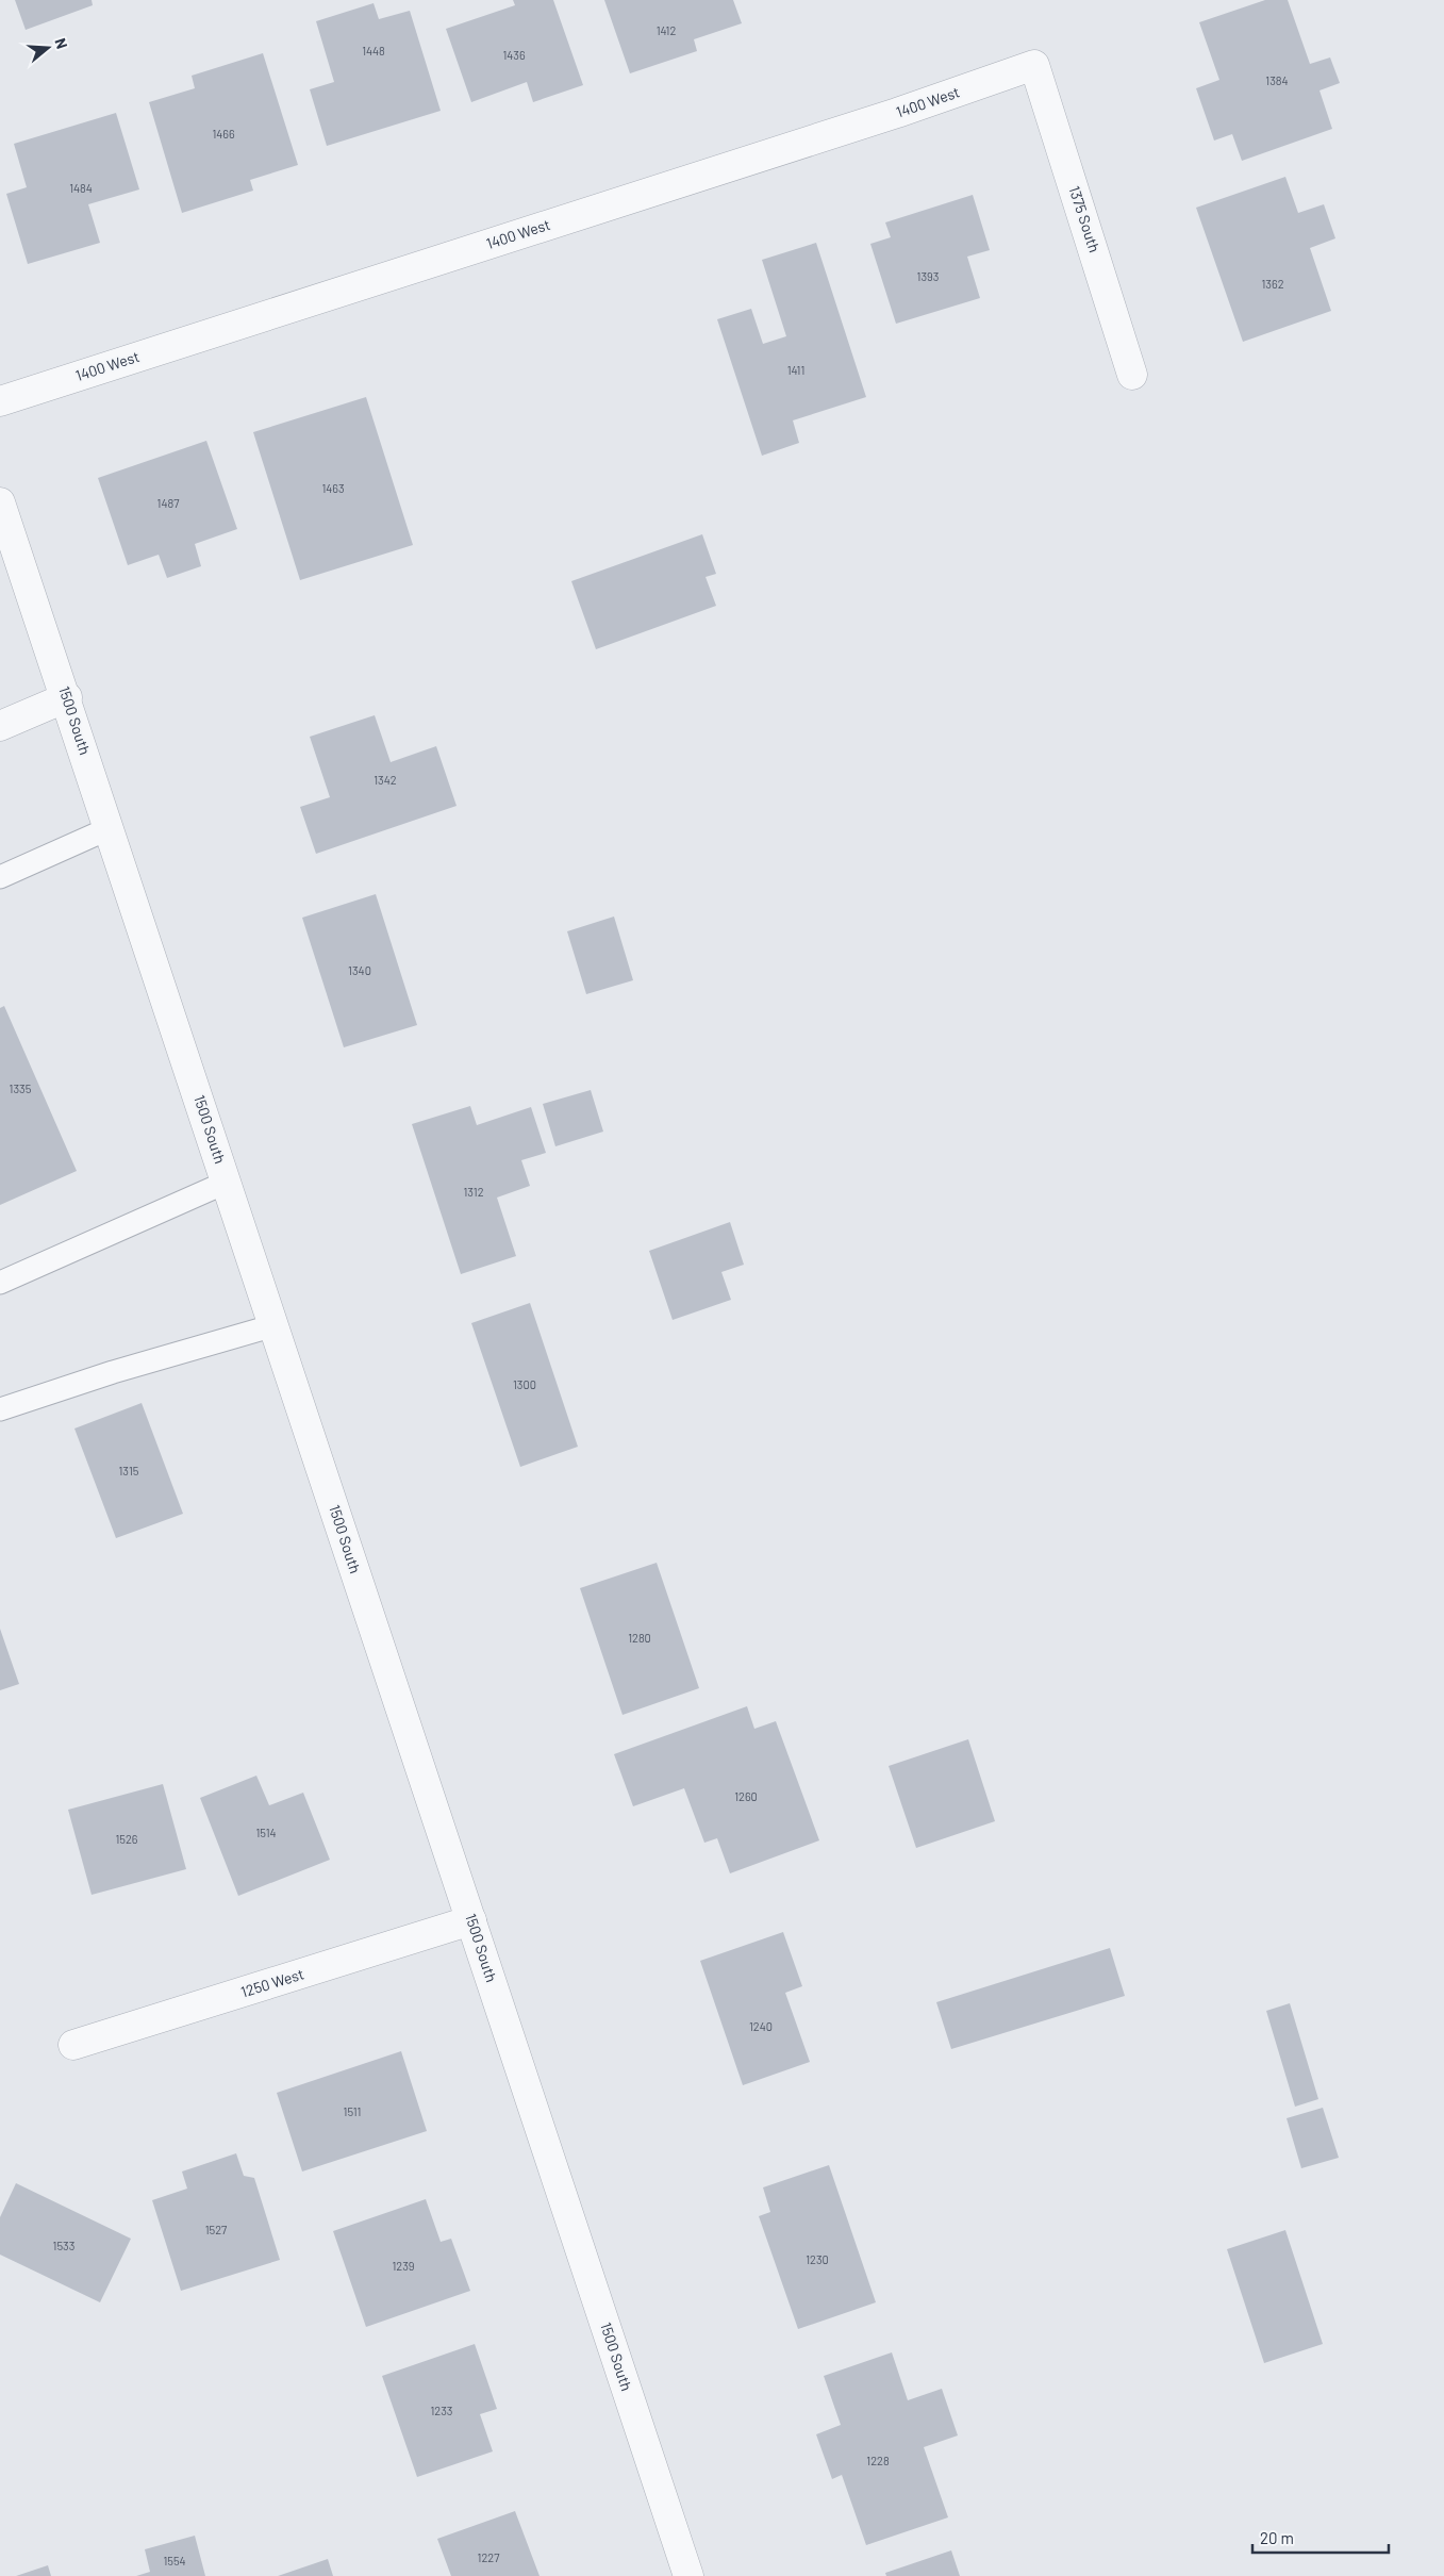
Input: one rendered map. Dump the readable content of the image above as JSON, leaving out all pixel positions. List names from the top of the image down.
{
  "streets": {
    "street": [
      "1400 West",
      "1375 South",
      "1500 South",
      "1250 West"
    ]
  },
  "crossings": [
    ["1400 West", "1375 South"],
    ["1500 South", "1250 West"]
  ],
  "house_numbers": [
    "1412",
    "1448",
    "1436",
    "1384",
    "1466",
    "1484",
    "1393",
    "1362",
    "1411",
    "1463",
    "1487",
    "1342",
    "1340",
    "1335",
    "1312",
    "1300",
    "1315",
    "1280",
    "1260",
    "1514",
    "1526",
    "1240",
    "1511",
    "1527",
    "1533",
    "1230",
    "1239",
    "1233",
    "1228",
    "1227",
    "1554"
  ],
  "scale_bar": "20 m",
  "north": "right"
}
